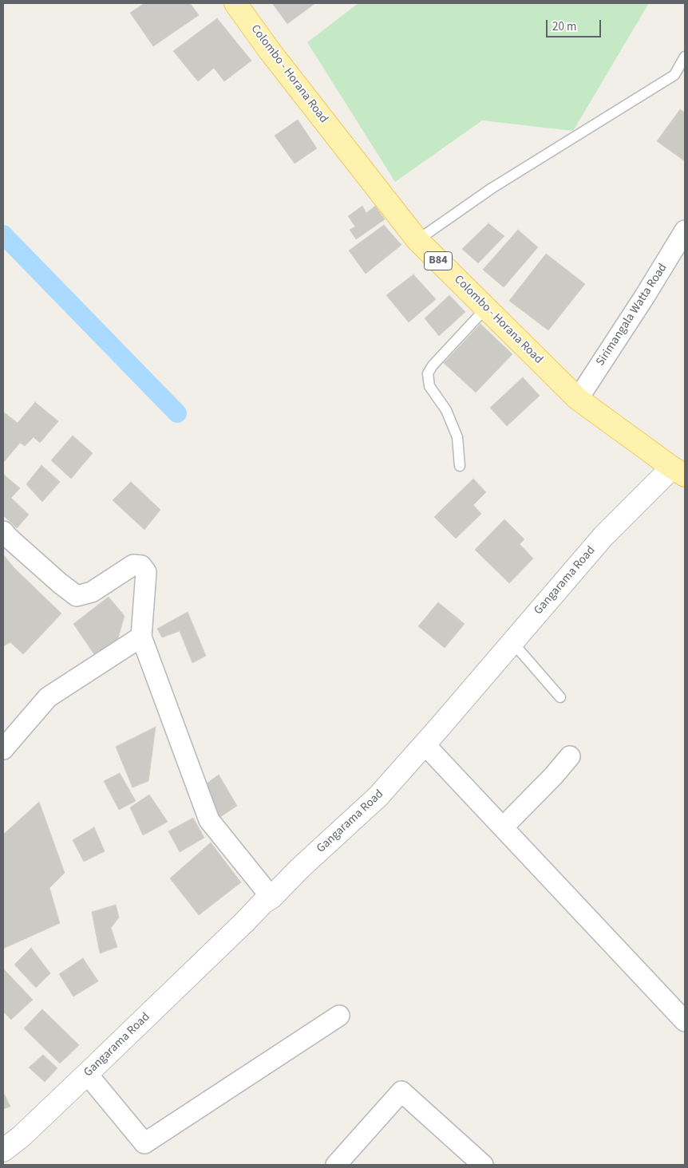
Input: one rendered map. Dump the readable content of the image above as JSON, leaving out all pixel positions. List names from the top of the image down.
{
  "streets": {
    "main road": ["Colombo - Horana Road", "B84"],
    "street": ["Sirimangala Watta Road", "Gangarama Road"]
  },
  "crossings": [
    ["Colombo - Horana Road", "Sirimangala Watta Road"],
    ["Colombo - Horana Road", "Gangarama Road"]
  ],
  "scale_bar": "20 m"
}
